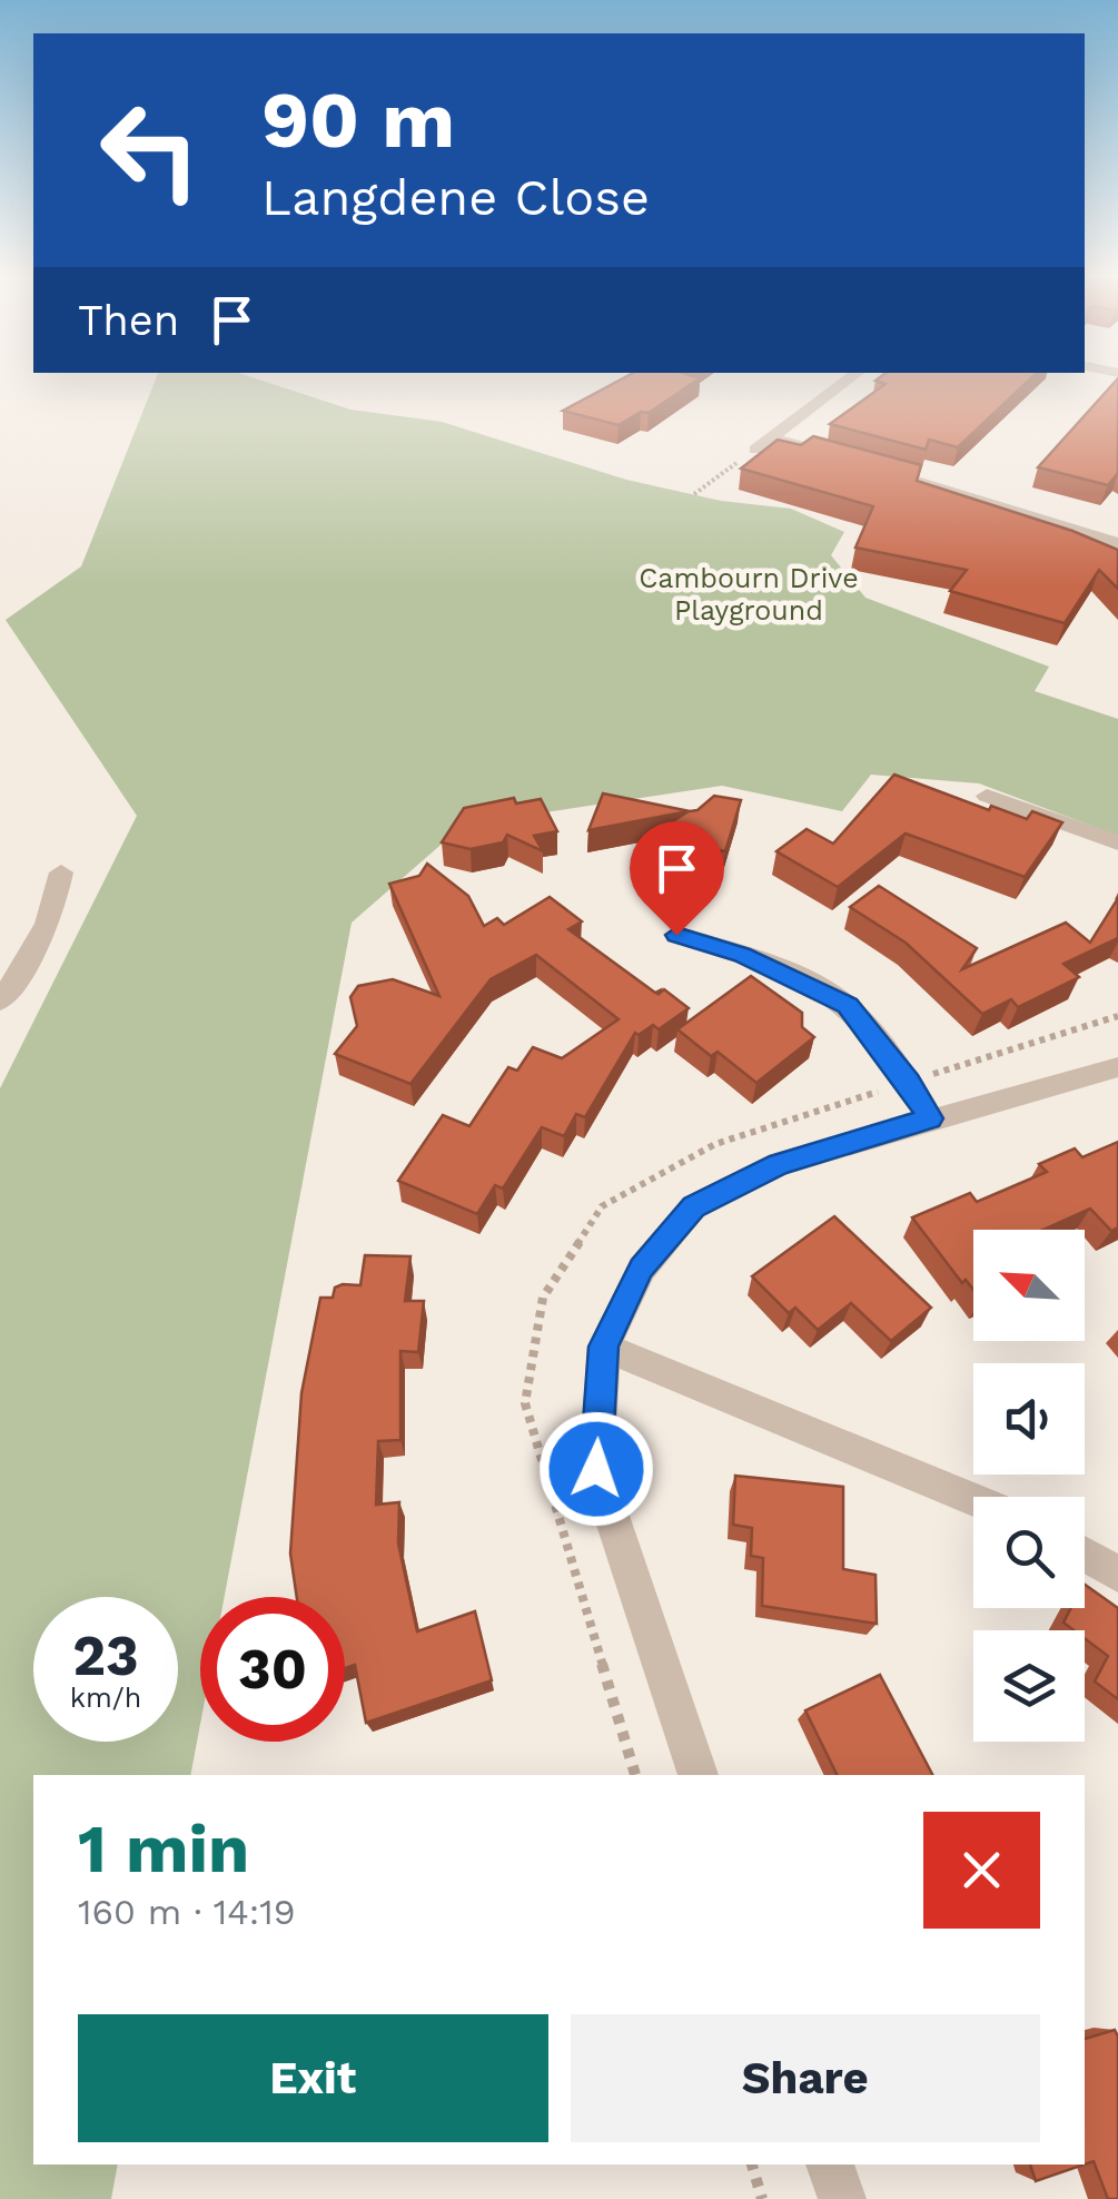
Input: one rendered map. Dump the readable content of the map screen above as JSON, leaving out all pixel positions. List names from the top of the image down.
{
  "parks": ["Cambourn Drive Playground"],
  "north": "top left",
  "page": {
    "turn": ["90 m", "Langdene Close"],
    "then": "Then",
    "speed": "23 km/h",
    "limit": "30",
    "heading": ["1 min", "160 m · 14:19"],
    "buttons": ["Exit", "Share"]
  }
}
